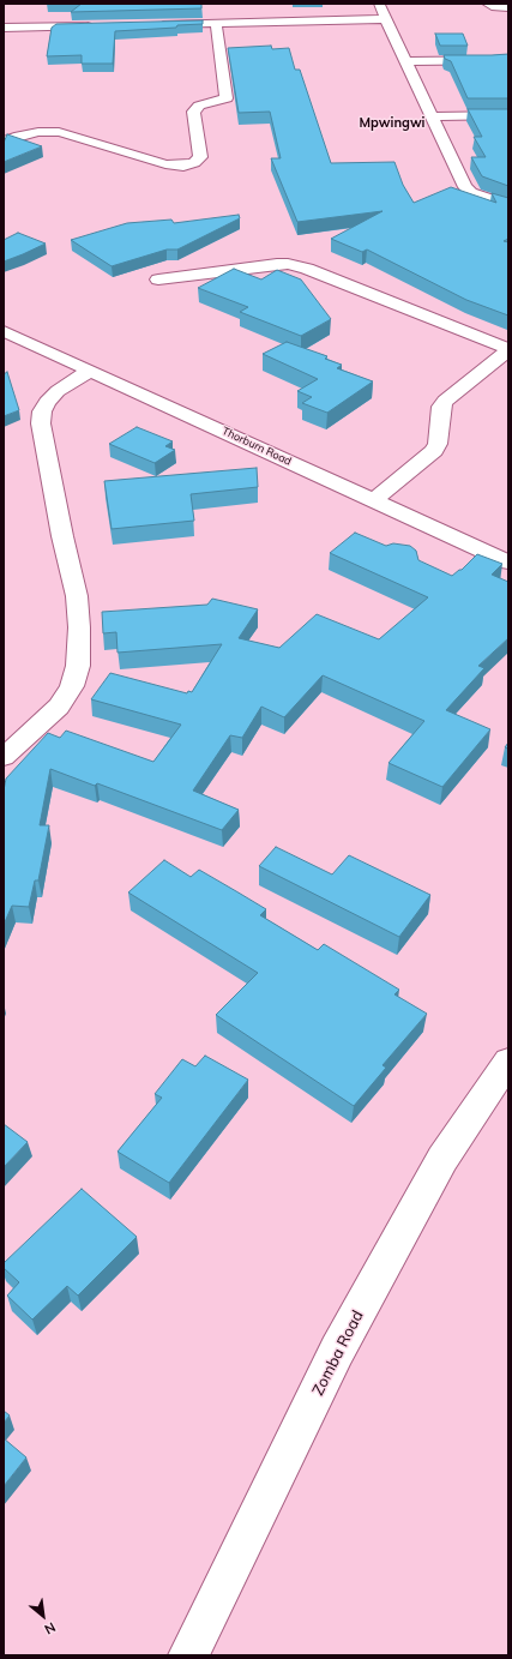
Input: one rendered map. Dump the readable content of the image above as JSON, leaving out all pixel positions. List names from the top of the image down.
{
  "streets": {
    "main road": ["Thorburn Road", "Zomba Road"]
  },
  "districts": ["Mpwingwi"],
  "north": "bottom right"
}
